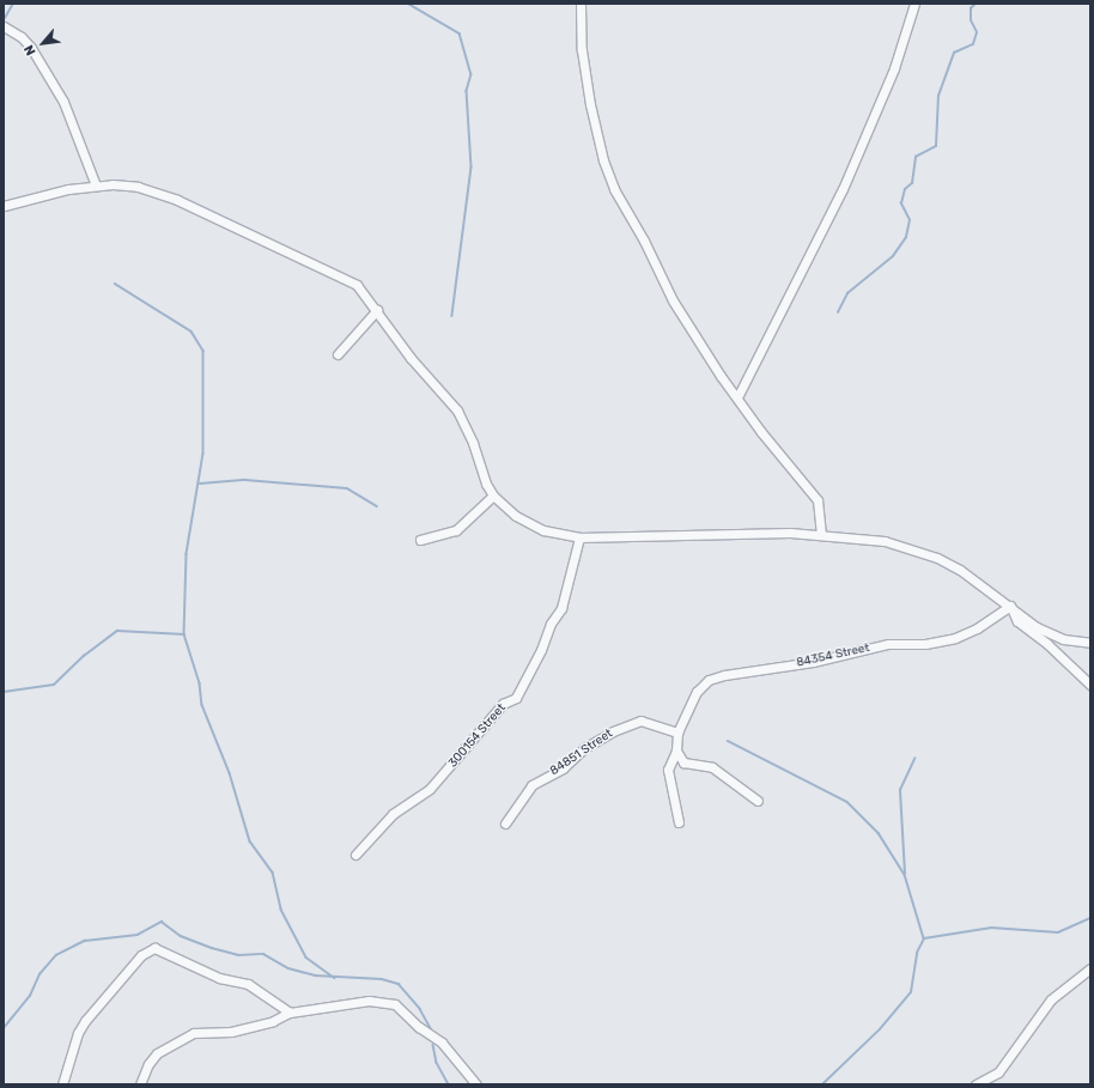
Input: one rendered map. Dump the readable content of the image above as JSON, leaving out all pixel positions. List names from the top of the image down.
{
  "streets": {
    "street": ["84354 Street", "300154 Street", "84851 Street"]
  },
  "crossings": [
    ["84354 Street", "84851 Street"]
  ],
  "north": "bottom left"
}
